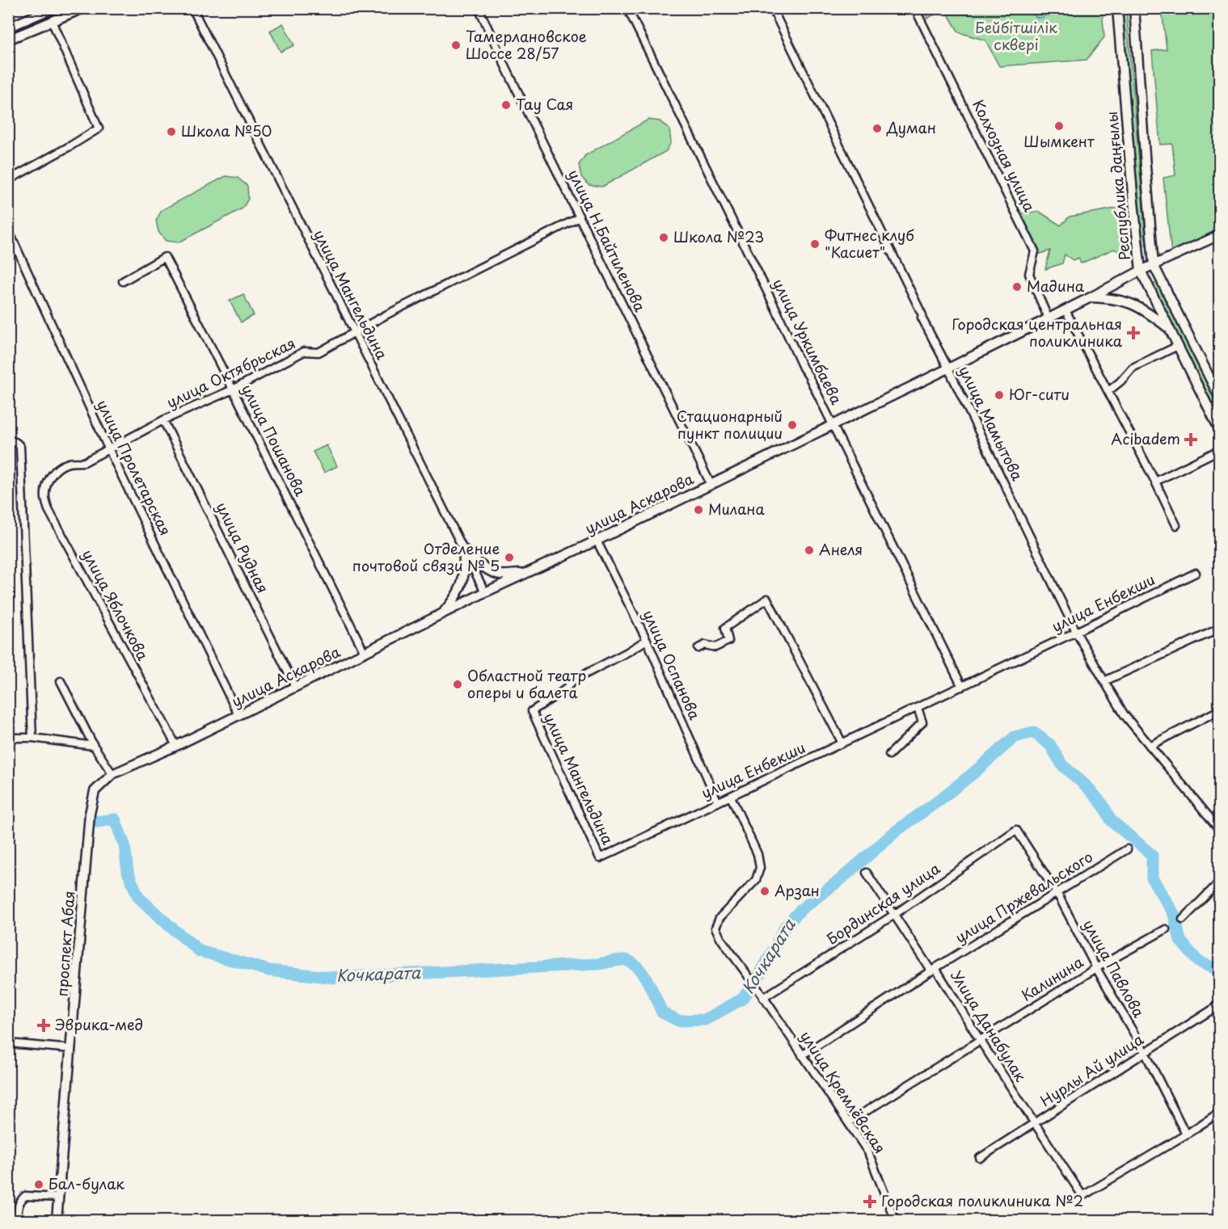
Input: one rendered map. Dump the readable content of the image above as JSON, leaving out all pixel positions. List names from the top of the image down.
{
  "streets": {
    "main road": ["Республика даңғылы", "улица Аскарова", "проспект Абая"],
    "street": [
      "Колхозная улица",
      "улица Н.Байтиленова",
      "улица Мангельдина",
      "улица Уркимбаева",
      "улица Октябрьская",
      "улица Мамытова",
      "улица Пошанова",
      "улица Пролетарская",
      "улица Рудная",
      "улица Енбекши",
      "улица Яблочкова",
      "улица Оспанова",
      "улица Пржевальского",
      "Бординская улица",
      "улица Павлова",
      "Калинина",
      "Улица Данабулак",
      "Нурлы Ай улица",
      "улица Кремлёвская"
    ]
  },
  "crossings": [
    ["Колхозная улица", "улица Аскарова"],
    ["Республика даңғылы", "улица Аскарова"],
    ["улица Н.Байтиленова", "улица Октябрьская"],
    ["улица Н.Байтиленова", "улица Аскарова"],
    ["улица Мангельдина", "улица Октябрьская"],
    ["улица Мангельдина", "улица Аскарова"],
    ["улица Мангельдина", "улица Енбекши"],
    ["улица Мангельдина", "улица Оспанова"],
    ["улица Уркимбаева", "улица Аскарова"],
    ["улица Уркимбаева", "улица Енбекши"],
    ["улица Октябрьская", "улица Пошанова"],
    ["улица Октябрьская", "улица Пролетарская"],
    ["улица Октябрьская", "улица Рудная"],
    ["улица Октябрьская", "улица Яблочкова"],
    ["улица Мамытова", "улица Аскарова"],
    ["улица Мамытова", "улица Енбекши"],
    ["улица Пошанова", "улица Аскарова"],
    ["улица Пролетарская", "улица Аскарова"],
    ["улица Аскарова", "улица Рудная"],
    ["улица Аскарова", "улица Яблочкова"],
    ["улица Аскарова", "улица Оспанова"],
    ["улица Аскарова", "проспект Абая"],
    ["улица Енбекши", "улица Оспанова"],
    ["улица Енбекши", "улица Кремлёвская"],
    ["улица Пржевальского", "улица Павлова"],
    ["улица Пржевальского", "Улица Данабулак"],
    ["улица Пржевальского", "улица Кремлёвская"],
    ["Бординская улица", "улица Павлова"],
    ["Бординская улица", "Улица Данабулак"],
    ["Бординская улица", "улица Кремлёвская"],
    ["улица Павлова", "Калинина"],
    ["улица Павлова", "Улица Данабулак"],
    ["улица Павлова", "Нурлы Ай улица"],
    ["Калинина", "Улица Данабулак"],
    ["Калинина", "улица Кремлёвская"],
    ["Улица Данабулак", "Нурлы Ай улица"]
  ],
  "water": ["Кочкарата"],
  "parks": ["Бейбітшілік сквері"],
  "places": {
    "other": [
      "Тамерлановское Шоссе 28/57",
      "Тау Сая",
      "Шымкент",
      "Думан",
      "Школа №50",
      "Школа №23",
      "Фитнес клуб \"Касиет\"",
      "Мадина",
      "Юг-сити",
      "Стационарный пункт полиции",
      "Милана",
      "Анеля",
      "Отделение почтовой связи № 5",
      "Областной театр оперы и балета",
      "Арзан",
      "Бал-булак"
    ],
    "health": [
      "Городская центральная поликлиника",
      "Acibadem",
      "Эврика-мед",
      "Городская поликлиника №2"
    ]
  }
}
